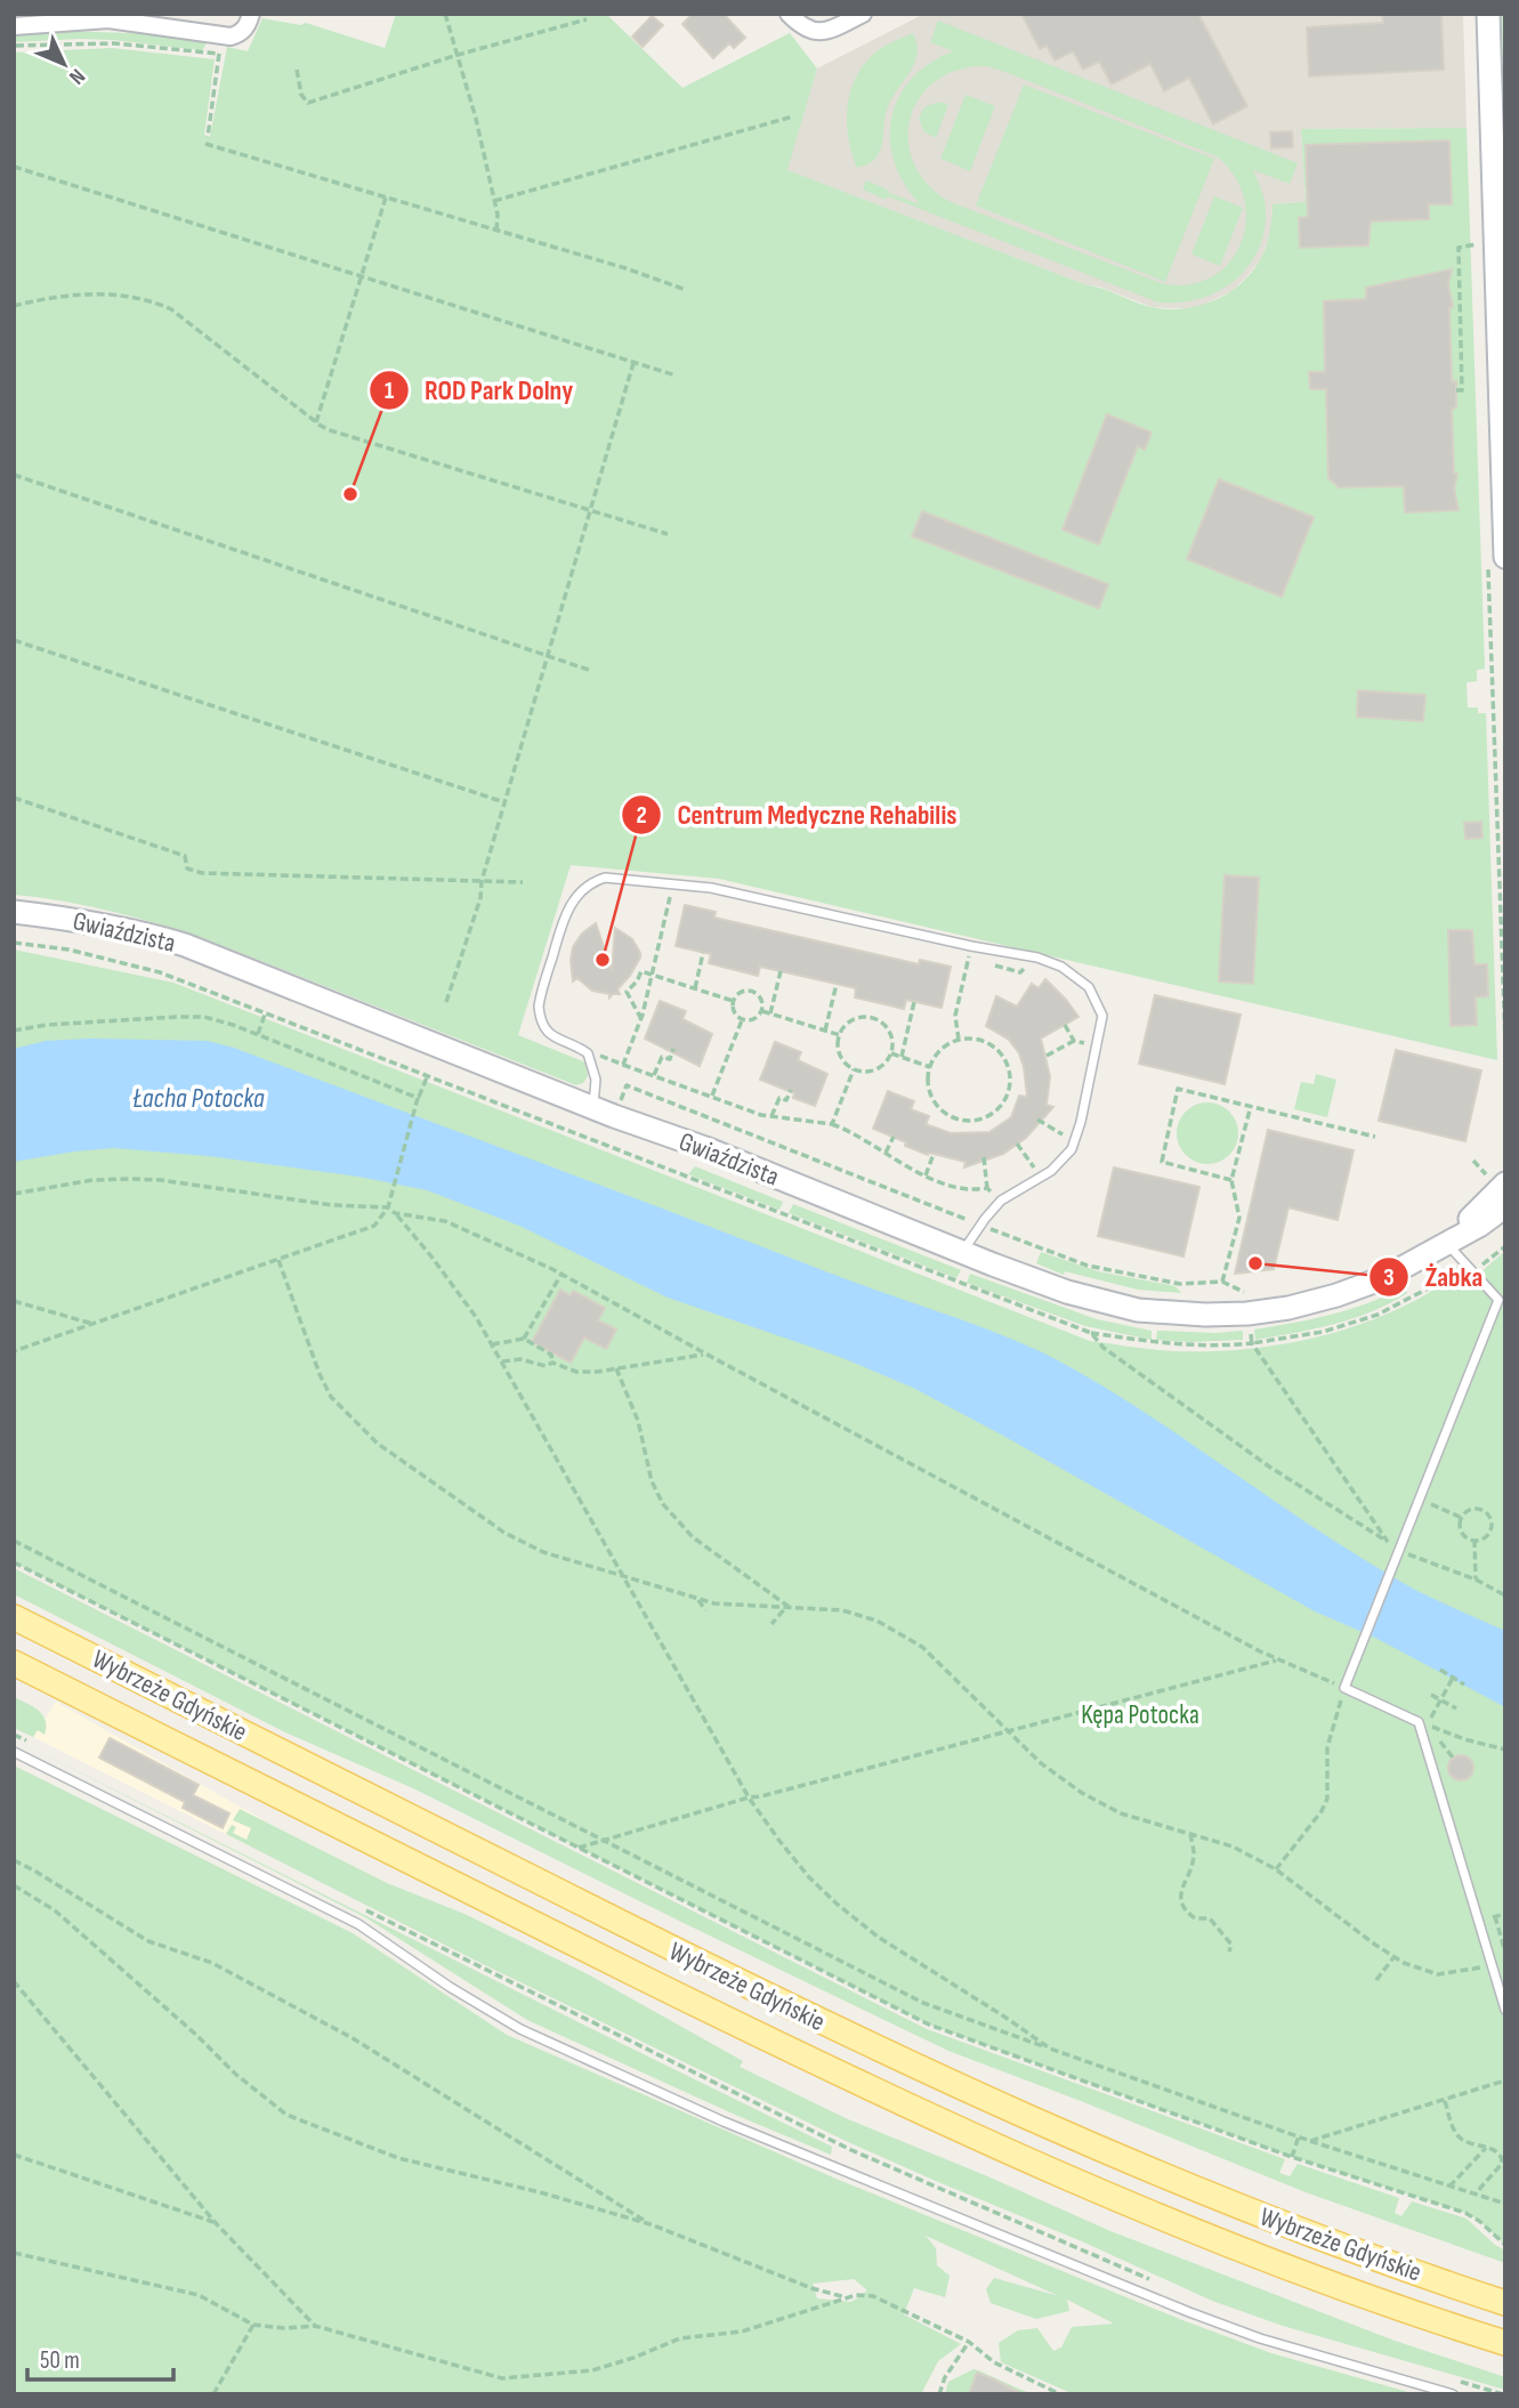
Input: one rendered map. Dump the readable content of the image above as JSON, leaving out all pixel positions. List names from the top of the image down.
{
  "streets": {
    "main road": ["Wybrzeże Gdyńskie"],
    "street": ["Gwiaździsta"]
  },
  "water": ["Łacha Potocka"],
  "parks": ["Kępa Potocka"],
  "places": ["ROD Park Dolny", "Centrum Medyczne Rehabilis", "Żabka"],
  "scale_bar": "50 m",
  "north": "bottom right"
}
